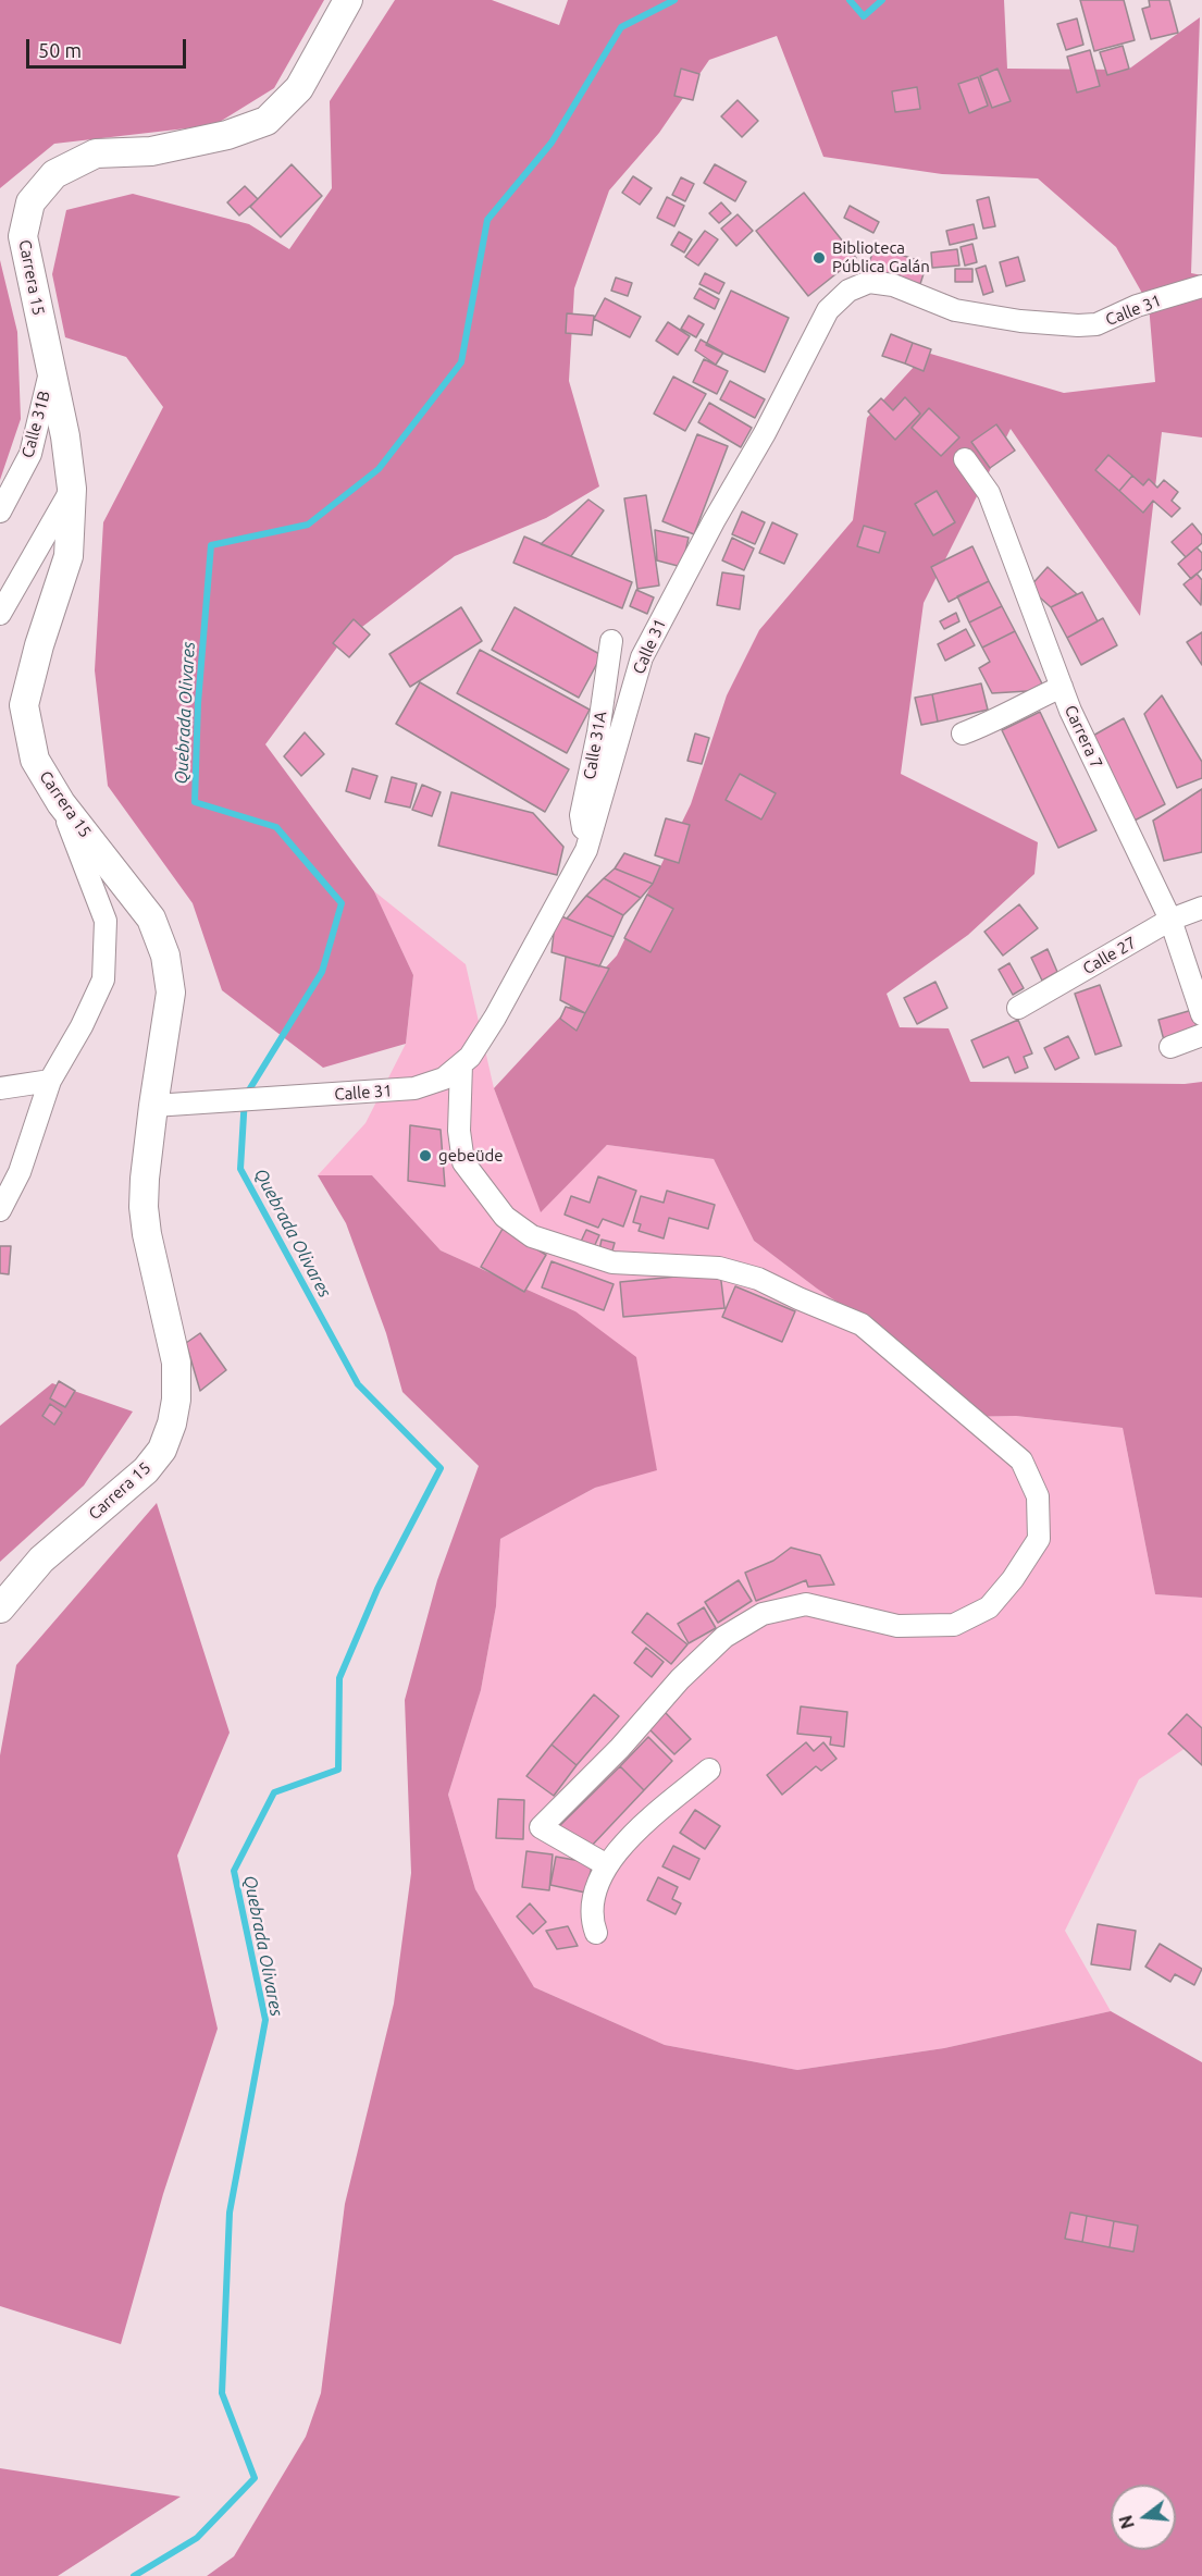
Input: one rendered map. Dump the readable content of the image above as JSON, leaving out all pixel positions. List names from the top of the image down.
{
  "streets": {
    "main road": ["Carrera 15"],
    "street": [
      "Calle 31",
      "Calle 31B",
      "Carrera 7",
      "Calle 31A",
      "Calle 27"
    ]
  },
  "crossings": [
    ["Carrera 15", "Calle 31"],
    ["Carrera 15", "Calle 31B"],
    ["Calle 31", "Calle 31A"],
    ["Carrera 7", "Calle 27"]
  ],
  "water": ["Quebrada Olivares"],
  "places": ["Biblioteca Pública Galán", "gebeüde"],
  "scale_bar": "50 m",
  "north": "left"
}
